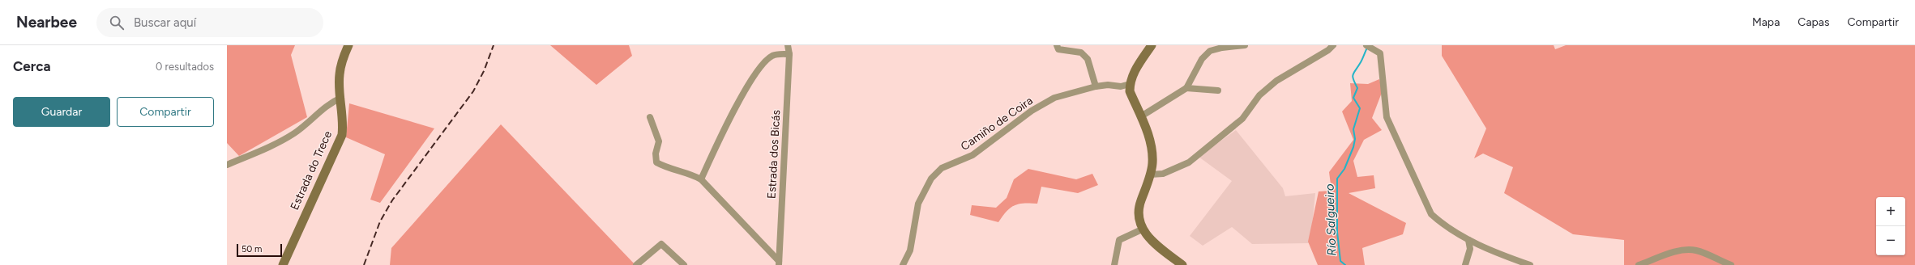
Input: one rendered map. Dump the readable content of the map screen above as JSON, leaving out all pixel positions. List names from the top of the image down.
{
  "streets": {
    "street": ["Camiño de Coira", "Estrada dos Bicás", "Estrada do Trece"]
  },
  "water": ["Río Salgueiro"],
  "scale_bar": "50 m",
  "page": {
    "header": "Nearbee",
    "search": "Buscar aquí",
    "nav": ["Mapa", "Capas", "Compartir"],
    "heading": ["Cerca", "0 resultados"],
    "buttons": ["Guardar", "Compartir"],
    "map_buttons": ["+", "−"],
    "scale": "50 m"
  }
}
